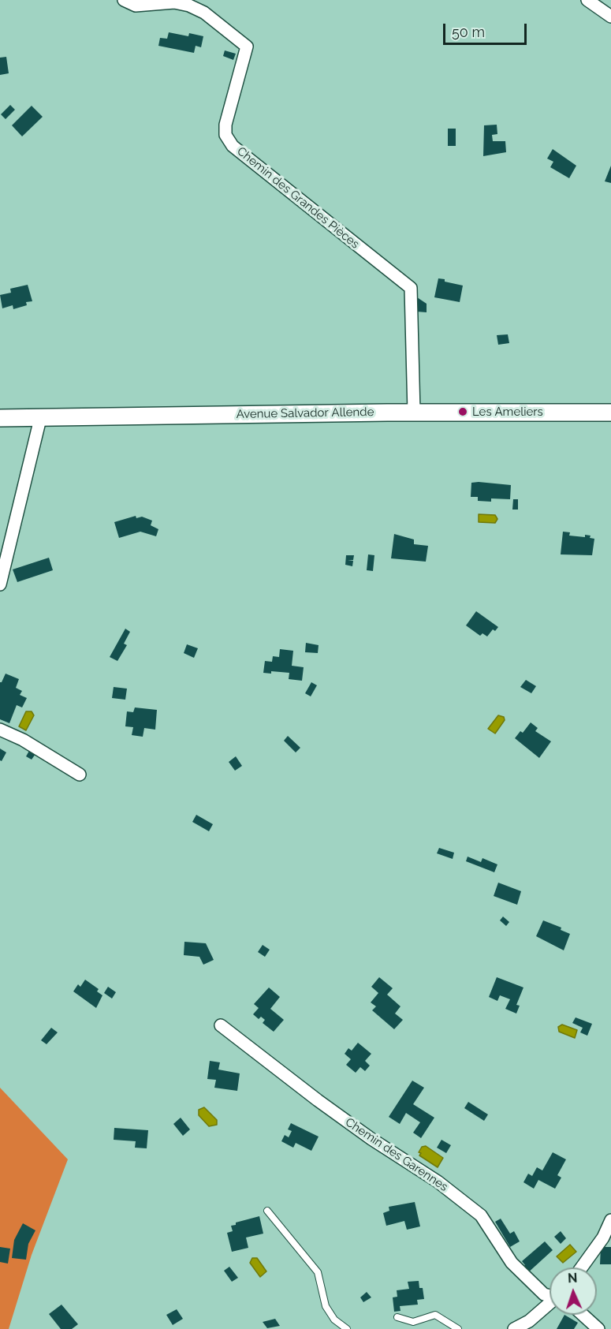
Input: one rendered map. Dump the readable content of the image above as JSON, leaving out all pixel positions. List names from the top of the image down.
{
  "streets": {
    "main road": ["Avenue Salvador Allende"],
    "street": ["Chemin des Grandes Pièces", "Chemin des Garennes"]
  },
  "crossings": [
    ["Chemin des Grandes Pièces", "Avenue Salvador Allende"]
  ],
  "places": ["Les Ameliers"],
  "scale_bar": "50 m",
  "north": "top"
}
